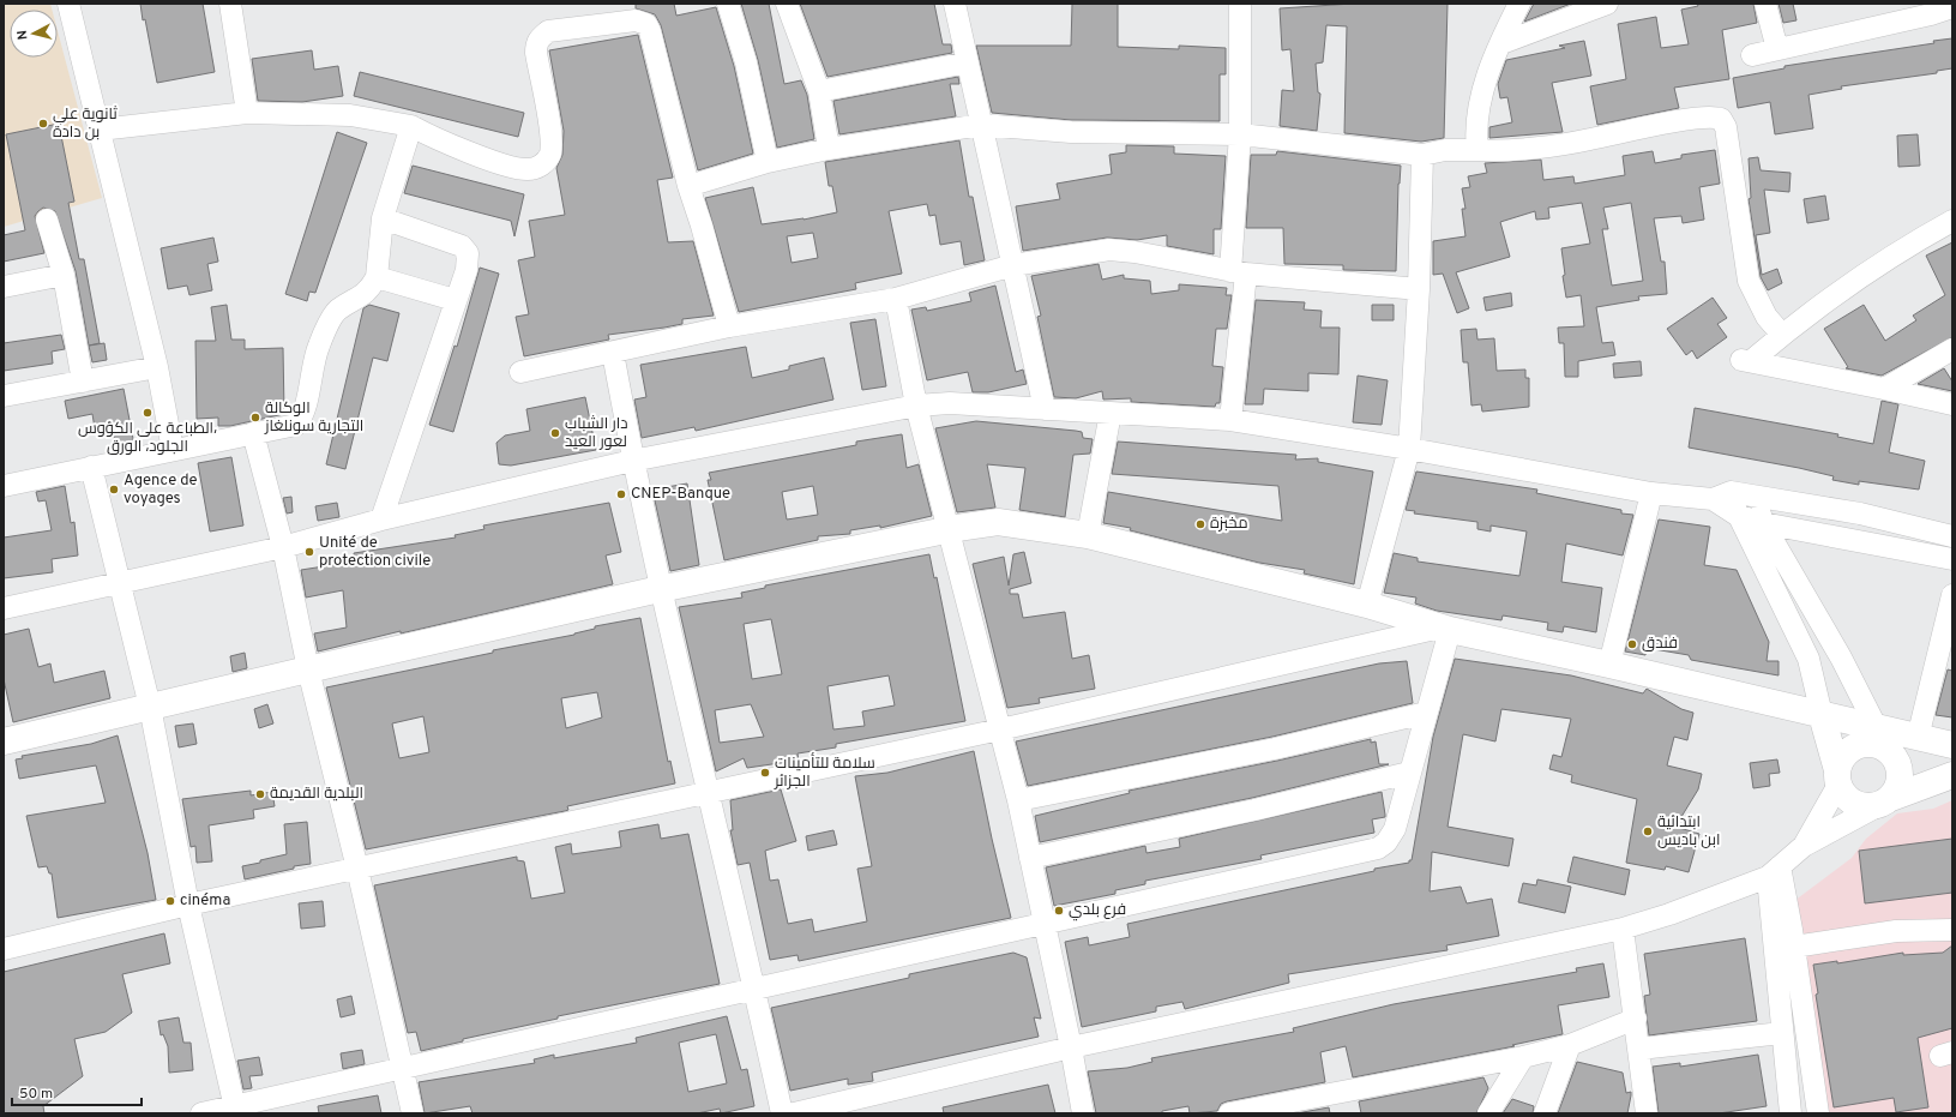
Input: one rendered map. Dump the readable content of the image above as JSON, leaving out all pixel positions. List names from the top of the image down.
{
  "places": [
    "ثانوية علي بن دادة",
    "الطباعة على الكؤوس، الجلود، الورق",
    "الوكالة التجارية سونلغاز",
    "دار الشباب لعور العيد",
    "Agence de voyages",
    "CNEP-Banque",
    "مخبزة",
    "Unité de protection civile",
    "فندق",
    "سلامة للتأمينات الجزائر",
    "البلدية القديمة",
    "ابتدائية ابن باديس",
    "cinéma",
    "فرع بلدي"
  ],
  "scale_bar": "50 m",
  "north": "left"
}
